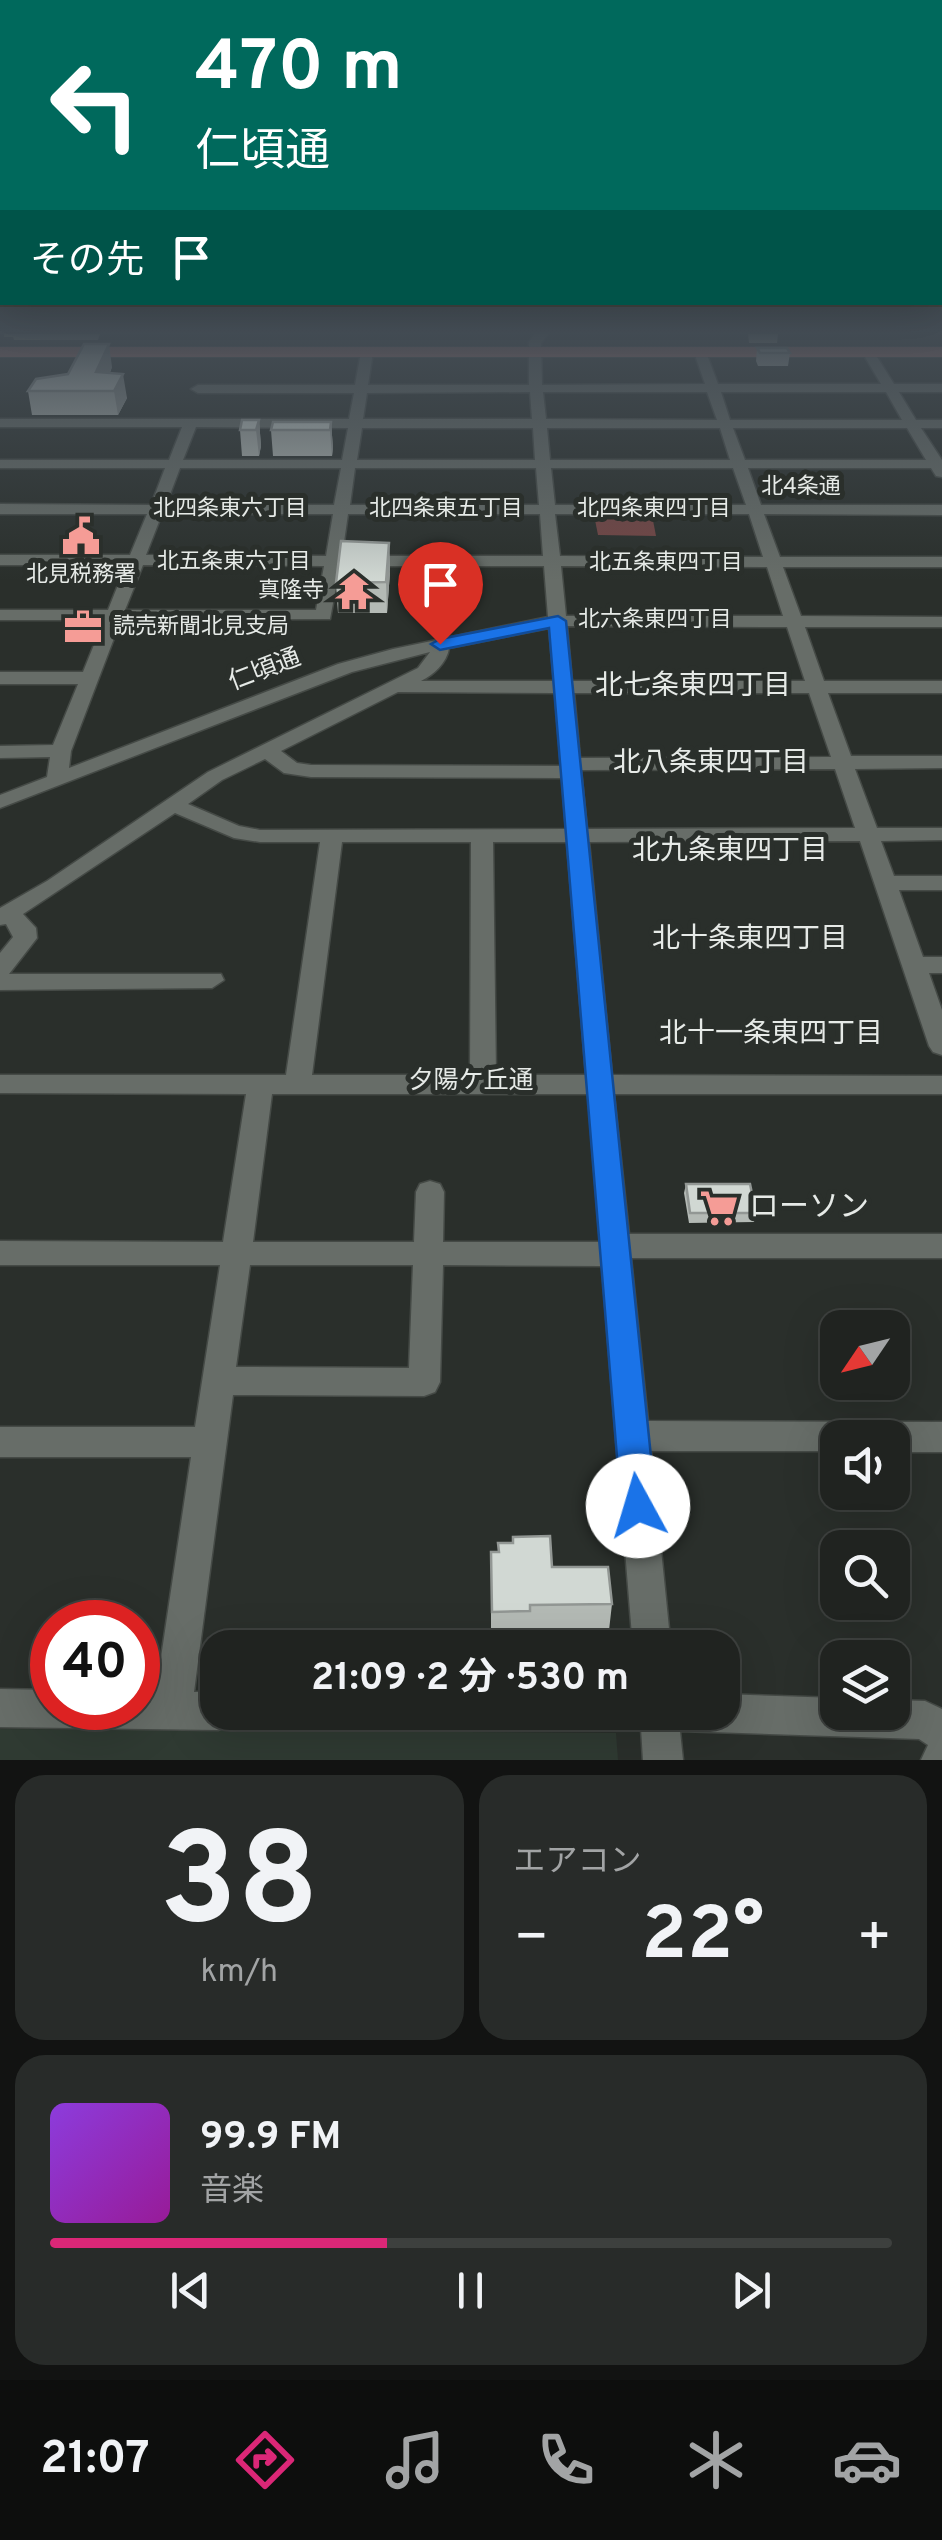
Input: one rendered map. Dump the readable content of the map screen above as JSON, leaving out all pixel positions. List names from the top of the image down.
{
  "streets": {
    "street": ["北4条通", "仁頃通", "夕陽ケ丘通"]
  },
  "districts": [
    "北四条東六丁目",
    "北四条東五丁目",
    "北四条東四丁目",
    "北五条東六丁目",
    "北五条東四丁目",
    "北六条東四丁目",
    "北七条東四丁目",
    "北八条東四丁目",
    "北九条東四丁目",
    "北十条東四丁目",
    "北十一条東四丁目"
  ],
  "places": {
    "public building": ["北見税務署"],
    "temple": ["真隆寺"],
    "office": ["読売新聞北見支局"],
    "supermarket": ["ローソン"]
  },
  "north": "bottom left",
  "page": {
    "turn": ["470 m", "仁頃通"],
    "then": "その先",
    "limit": "40",
    "trip": "21:09 · 2 分 · 530 m",
    "tile": [
      ["38", "km/h"],
      "エアコン"
    ],
    "heat": ["−", "22°", "+"],
    "song": ["99.9 FM", "音楽"],
    "tabs": "21:07"
  }
}
